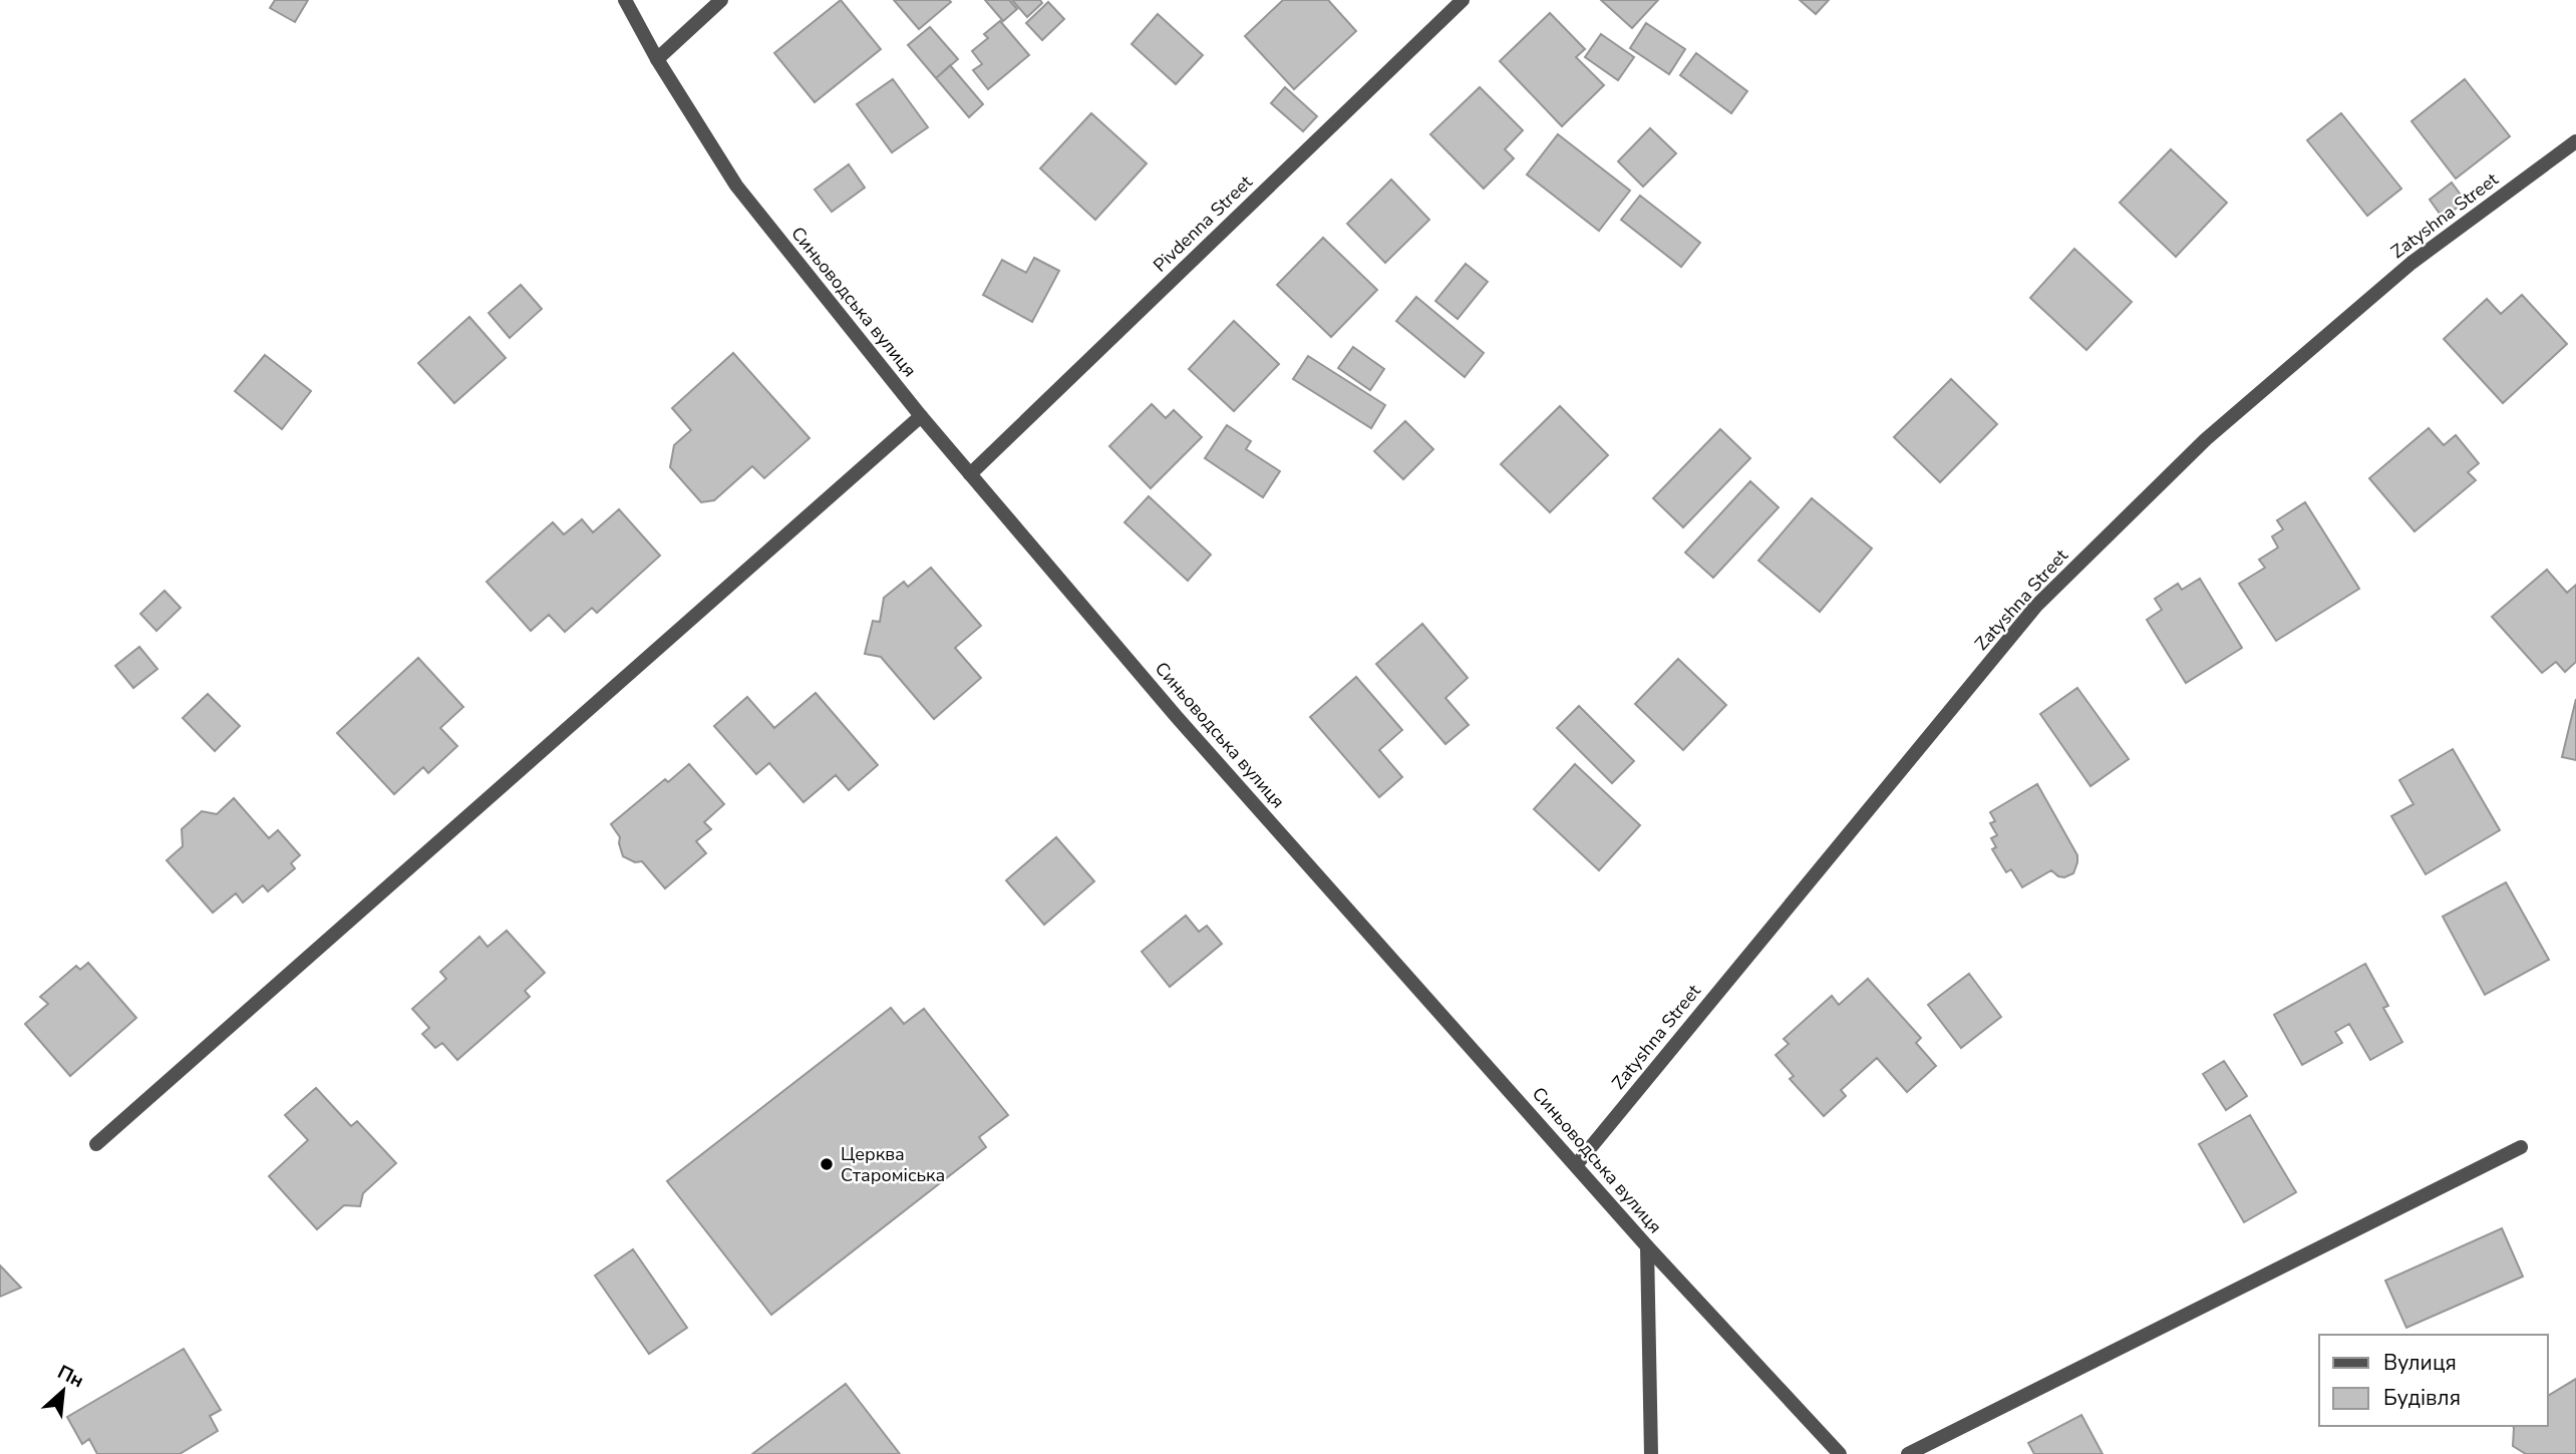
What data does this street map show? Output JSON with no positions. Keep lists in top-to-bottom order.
{
  "streets": {
    "street": ["Zatyshna Street", "Pivdenna Street", "Синьоводська вулиця"]
  },
  "crossings": [
    ["Zatyshna Street", "Синьоводська вулиця"],
    ["Pivdenna Street", "Синьоводська вулиця"]
  ],
  "places": ["Церква Староміська"],
  "legend": ["Вулиця", "Будівля"],
  "north": "top right"
}
